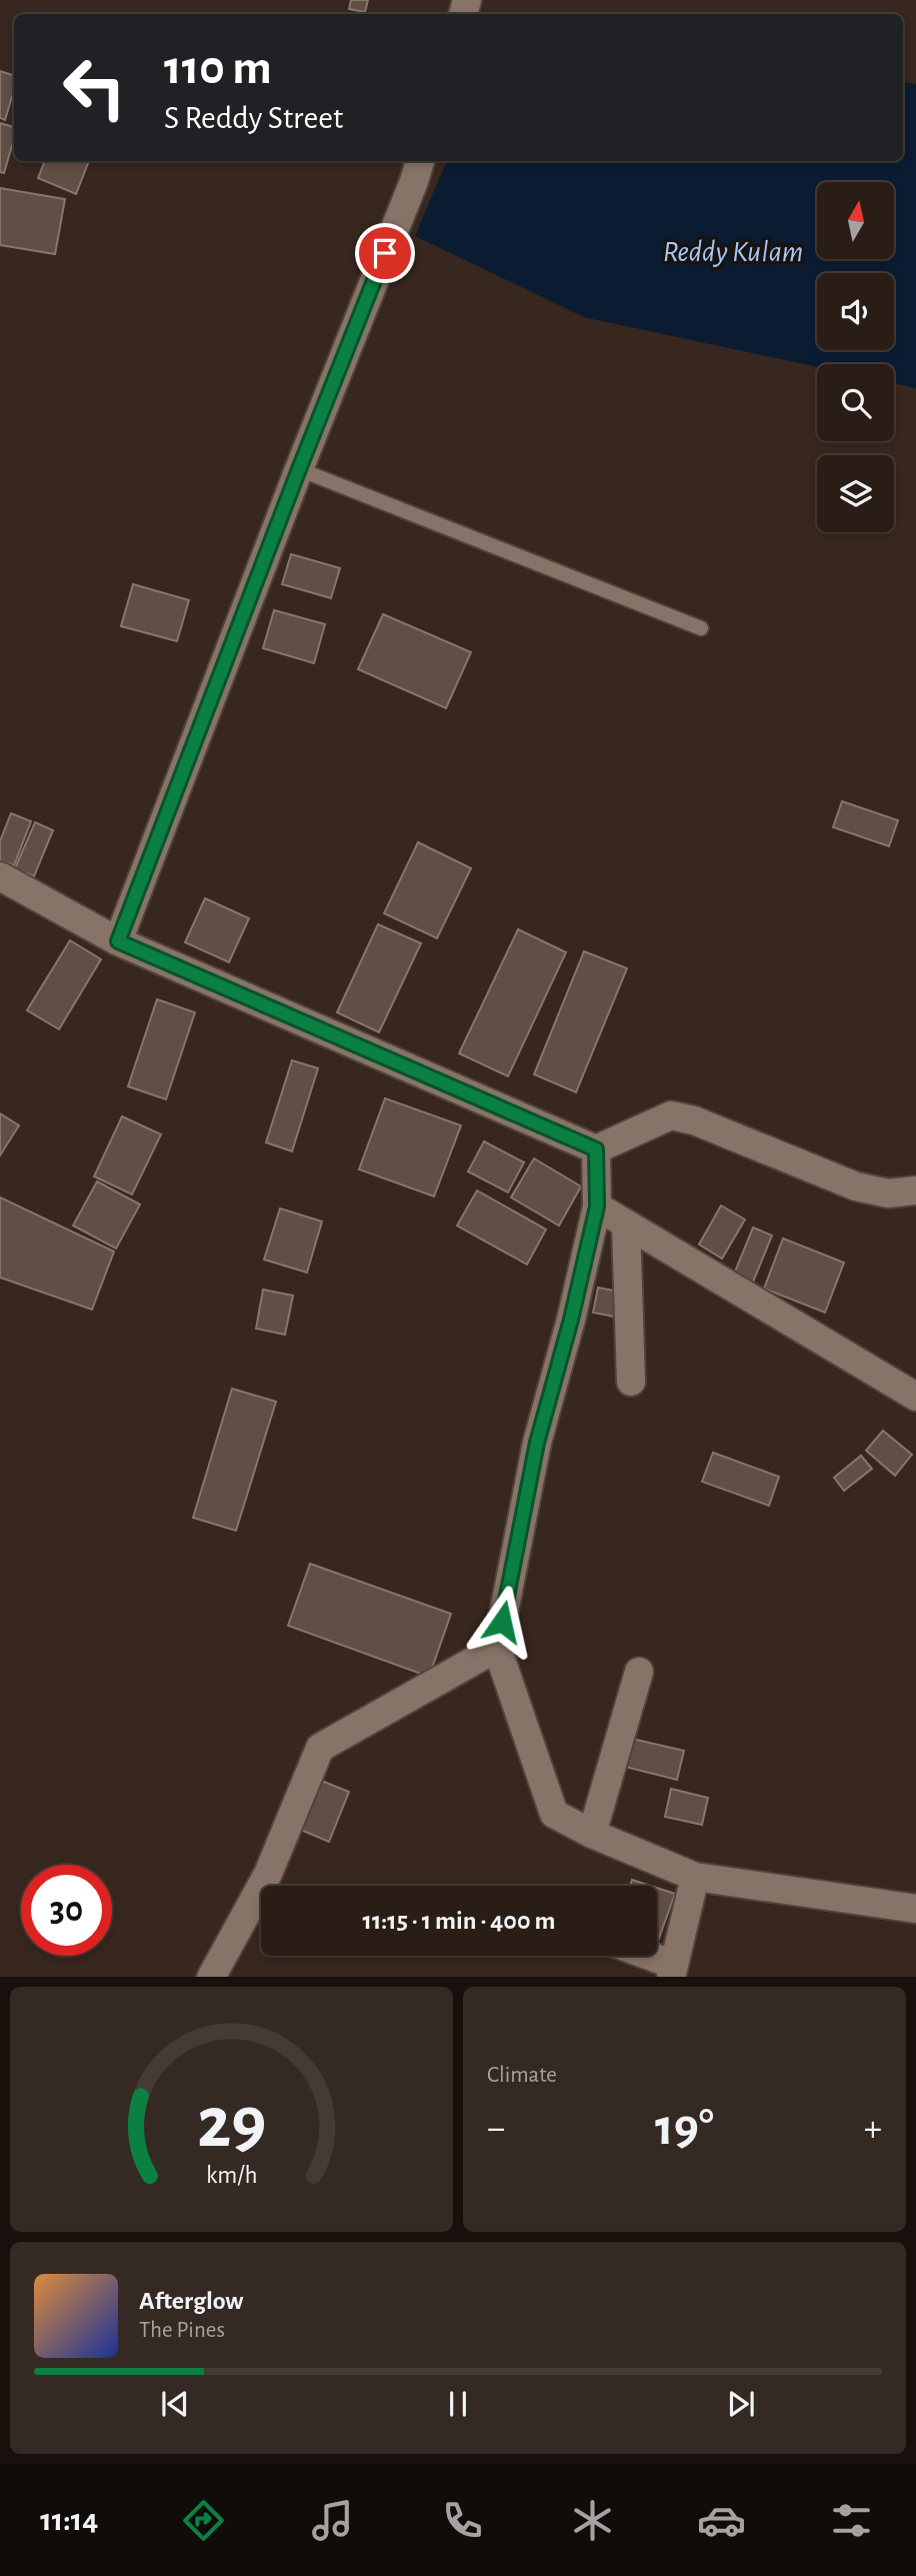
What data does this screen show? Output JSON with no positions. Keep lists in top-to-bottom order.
{
  "water": ["Reddy Kulam"],
  "north": "top",
  "page": {
    "turn": ["110 m", "S Reddy Street"],
    "limit": "30",
    "trip": "11:15 · 1 min · 400 m",
    "tile": "Climate",
    "heat": ["−", "19°", "+"],
    "song": ["Afterglow", "The Pines"],
    "tabs": "11:14",
    "gauge": ["29", "km/h"]
  }
}
